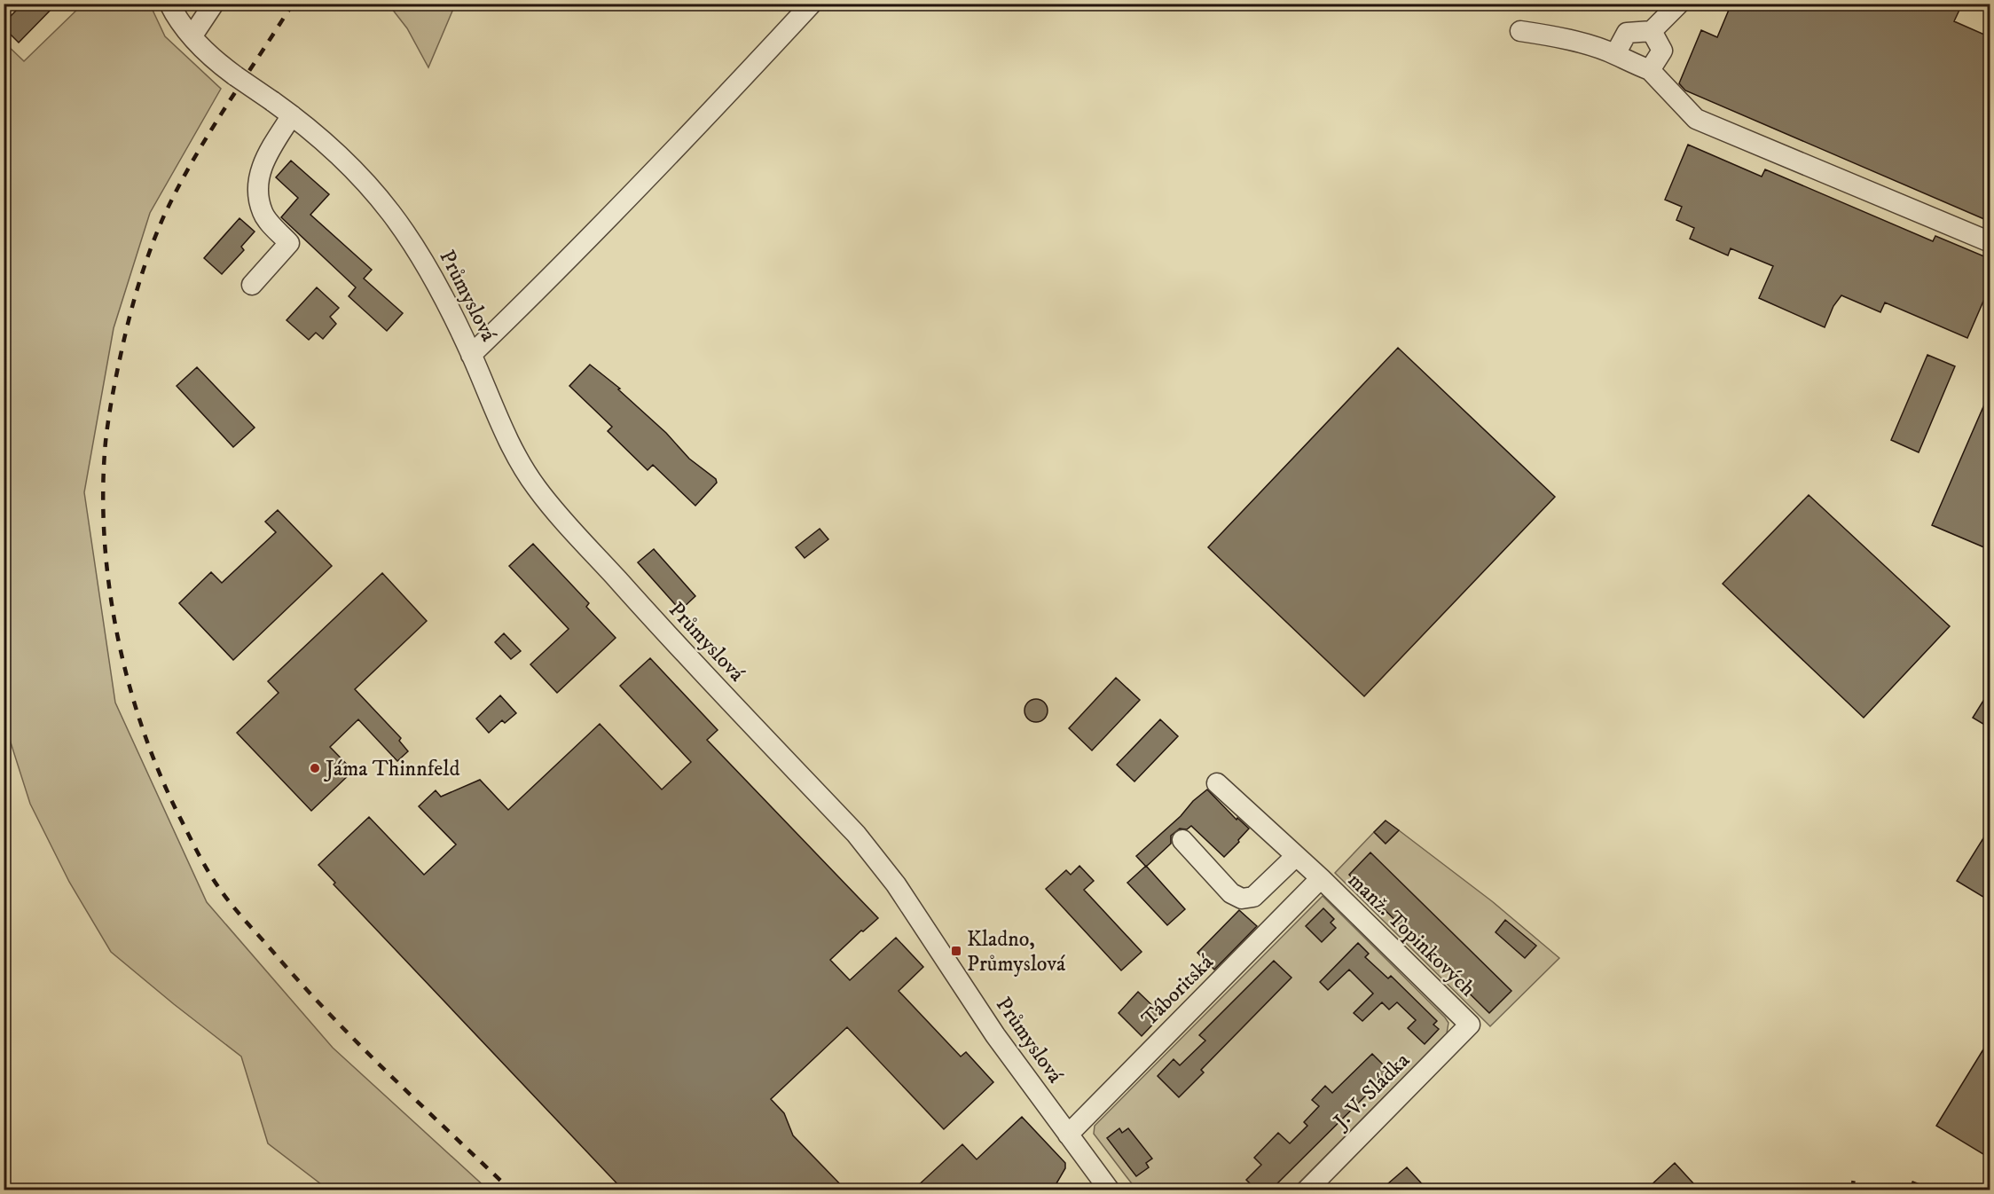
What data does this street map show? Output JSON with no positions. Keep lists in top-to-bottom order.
{
  "streets": {
    "street": [
      "Průmyslová",
      "manž. Topinkových",
      "Táboritská",
      "J. V. Sládka"
    ]
  },
  "crossings": [
    ["Průmyslová", "Táboritská"],
    ["manž. Topinkových", "Táboritská"],
    ["manž. Topinkových", "J. V. Sládka"]
  ],
  "places": {
    "other": ["Jáma Thinnfeld"],
    "transit": ["Kladno, Průmyslová"]
  }
}
